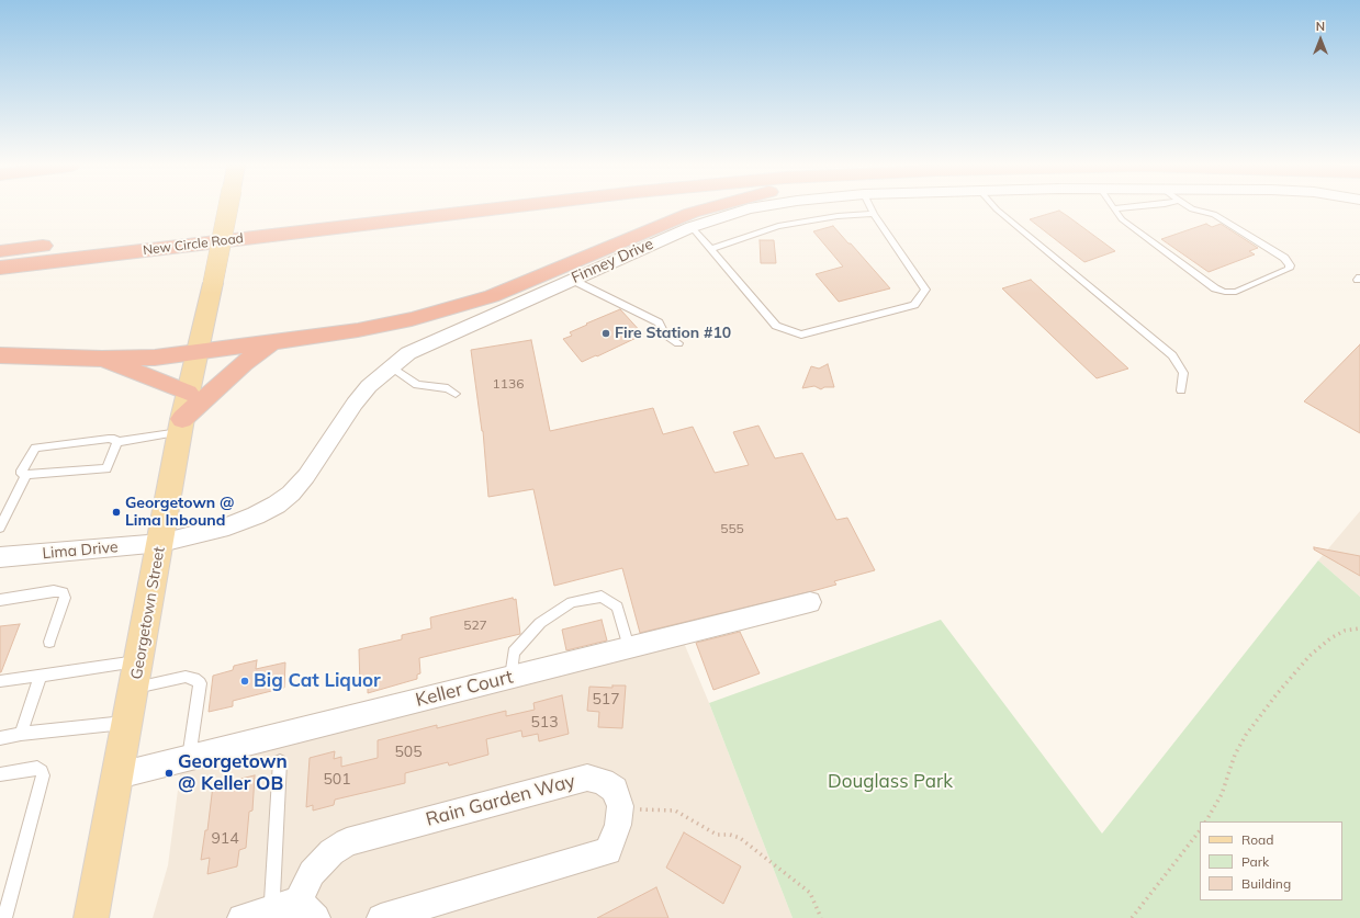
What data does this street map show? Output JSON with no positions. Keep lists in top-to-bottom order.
{
  "streets": {
    "highway": ["New Circle Road"],
    "main road": ["Georgetown Street"],
    "street": [
      "Finney Drive",
      "Lima Drive",
      "Keller Court",
      "Rain Garden Way"
    ]
  },
  "crossings": [
    ["Finney Drive", "Lima Drive"],
    ["Finney Drive", "Georgetown Street"],
    ["Lima Drive", "Georgetown Street"],
    ["Georgetown Street", "Keller Court"]
  ],
  "parks": ["Douglass Park"],
  "places": [
    "Fire Station #10",
    "Georgetown @ Lima Inbound",
    "Big Cat Liquor",
    "Georgetown @ Keller OB"
  ],
  "house_numbers": [
    "1136",
    "555",
    "527",
    "517",
    "513",
    "505",
    "501",
    "914"
  ],
  "legend": ["Road", "Park", "Building"],
  "north": "top"
}
